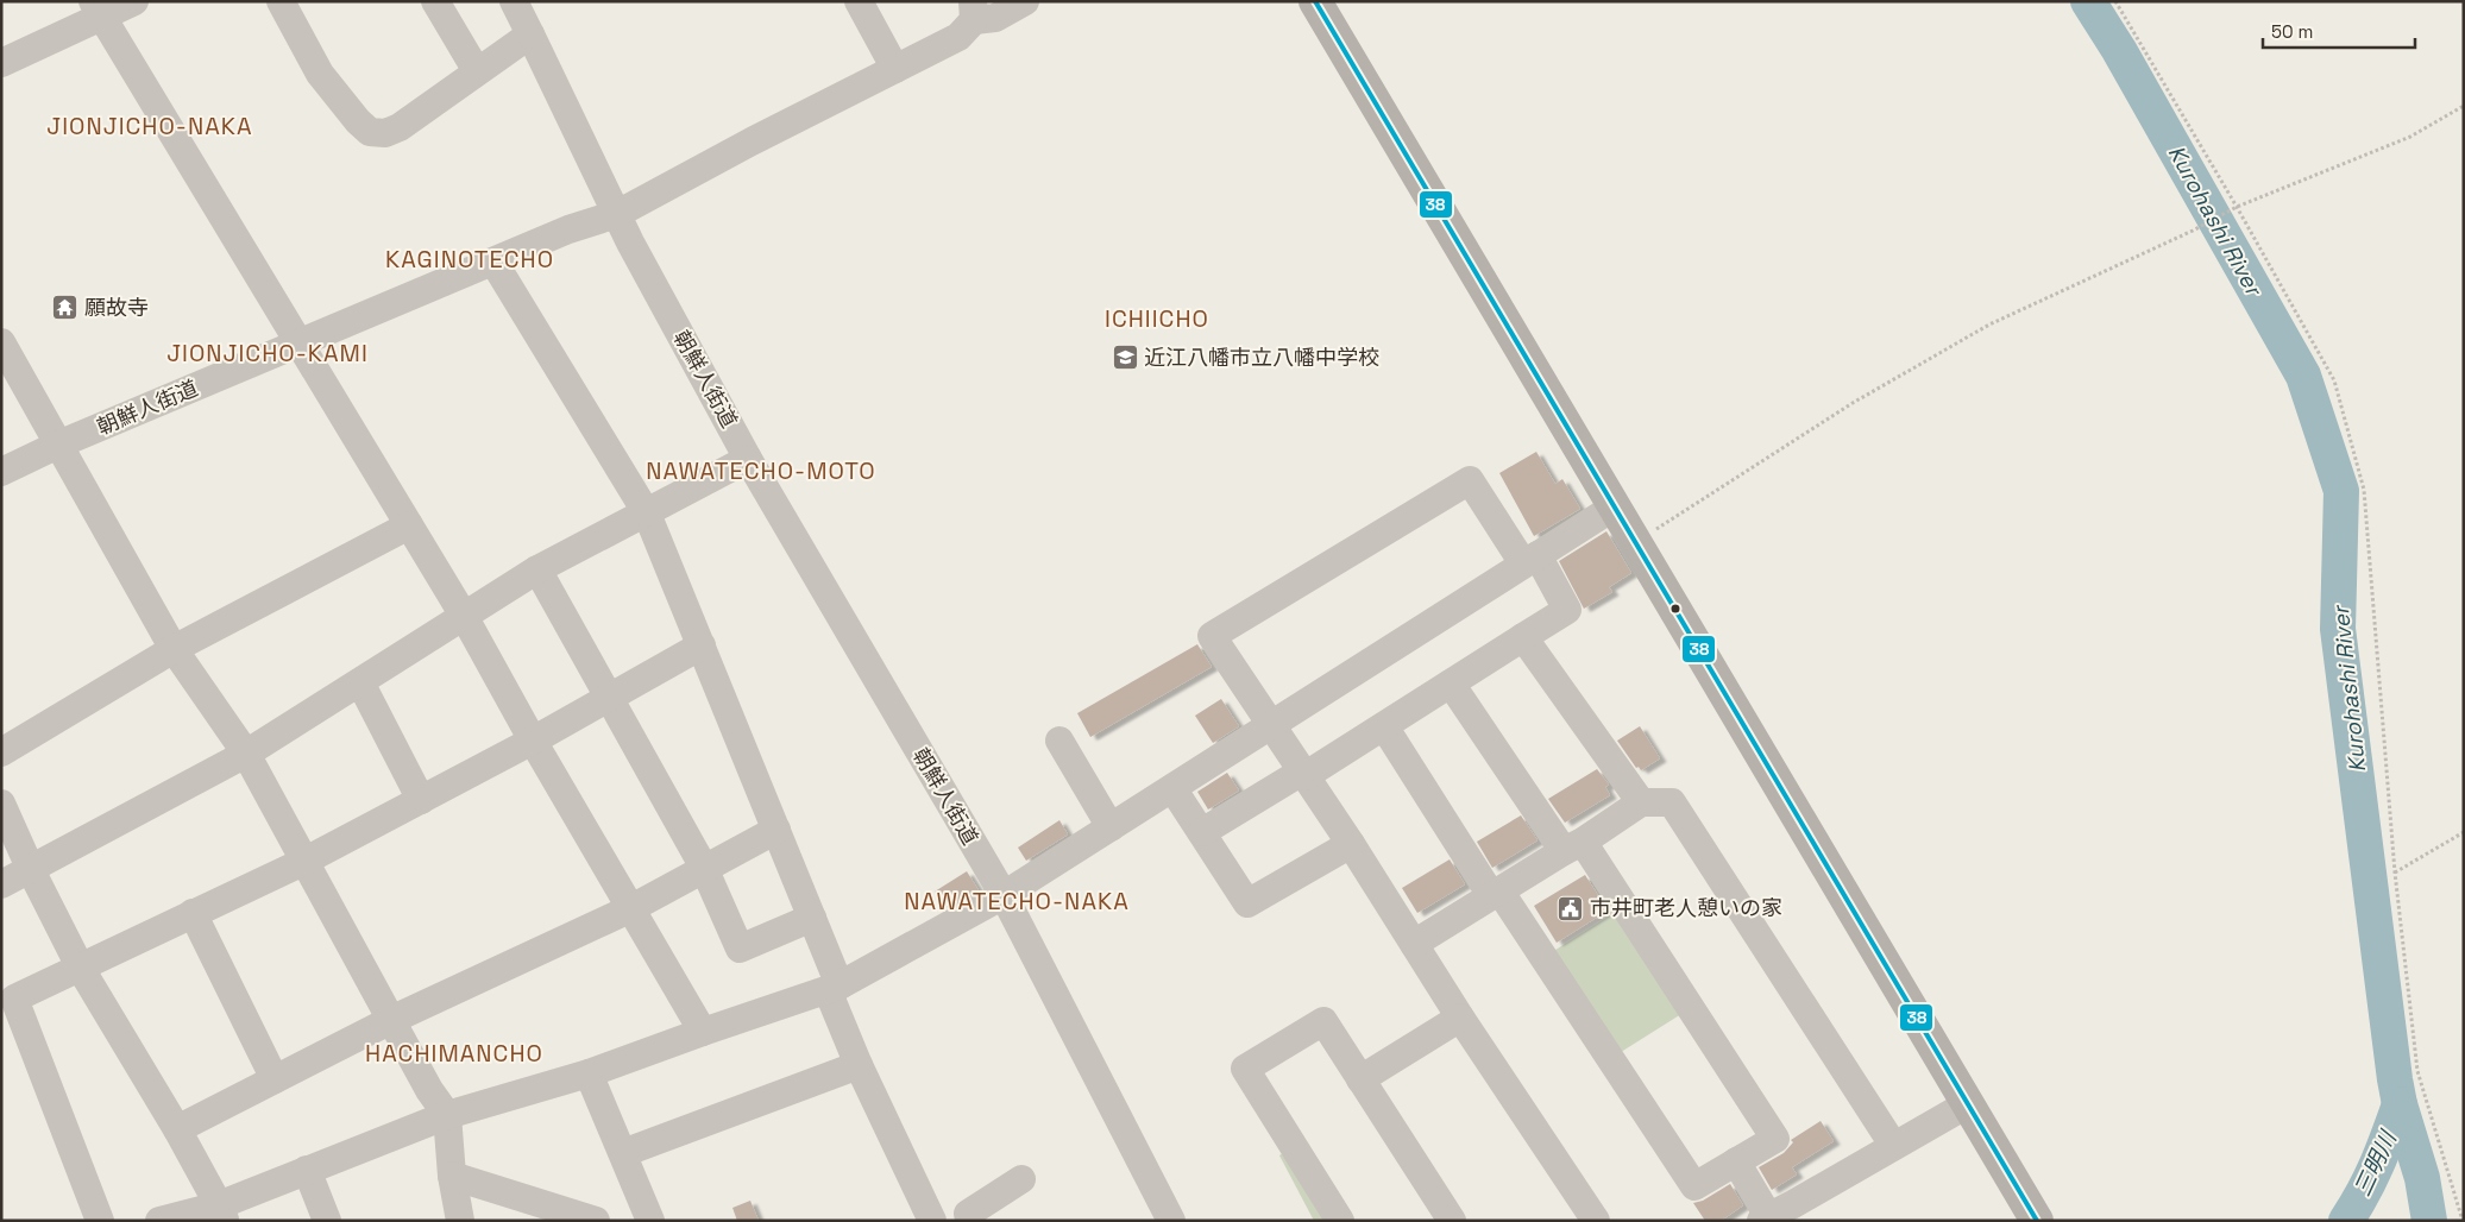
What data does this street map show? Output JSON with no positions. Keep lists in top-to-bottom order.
{
  "streets": {
    "street": ["朝鮮人街道"]
  },
  "districts": [
    "JIONJICHO-NAKA",
    "KAGINOTECHO",
    "ICHIICHO",
    "JIONJICHO-KAMI",
    "NAWATECHO-MOTO",
    "NAWATECHO-NAKA",
    "HACHIMANCHO"
  ],
  "water": ["Kurohashi River", "三明川"],
  "places": {
    "temple": ["願故寺"],
    "school or university": ["近江八幡市立八幡中学校"],
    "public building": ["市井町老人憩いの家"]
  },
  "lines": ["transit line 38"],
  "scale_bar": "50 m"
}
